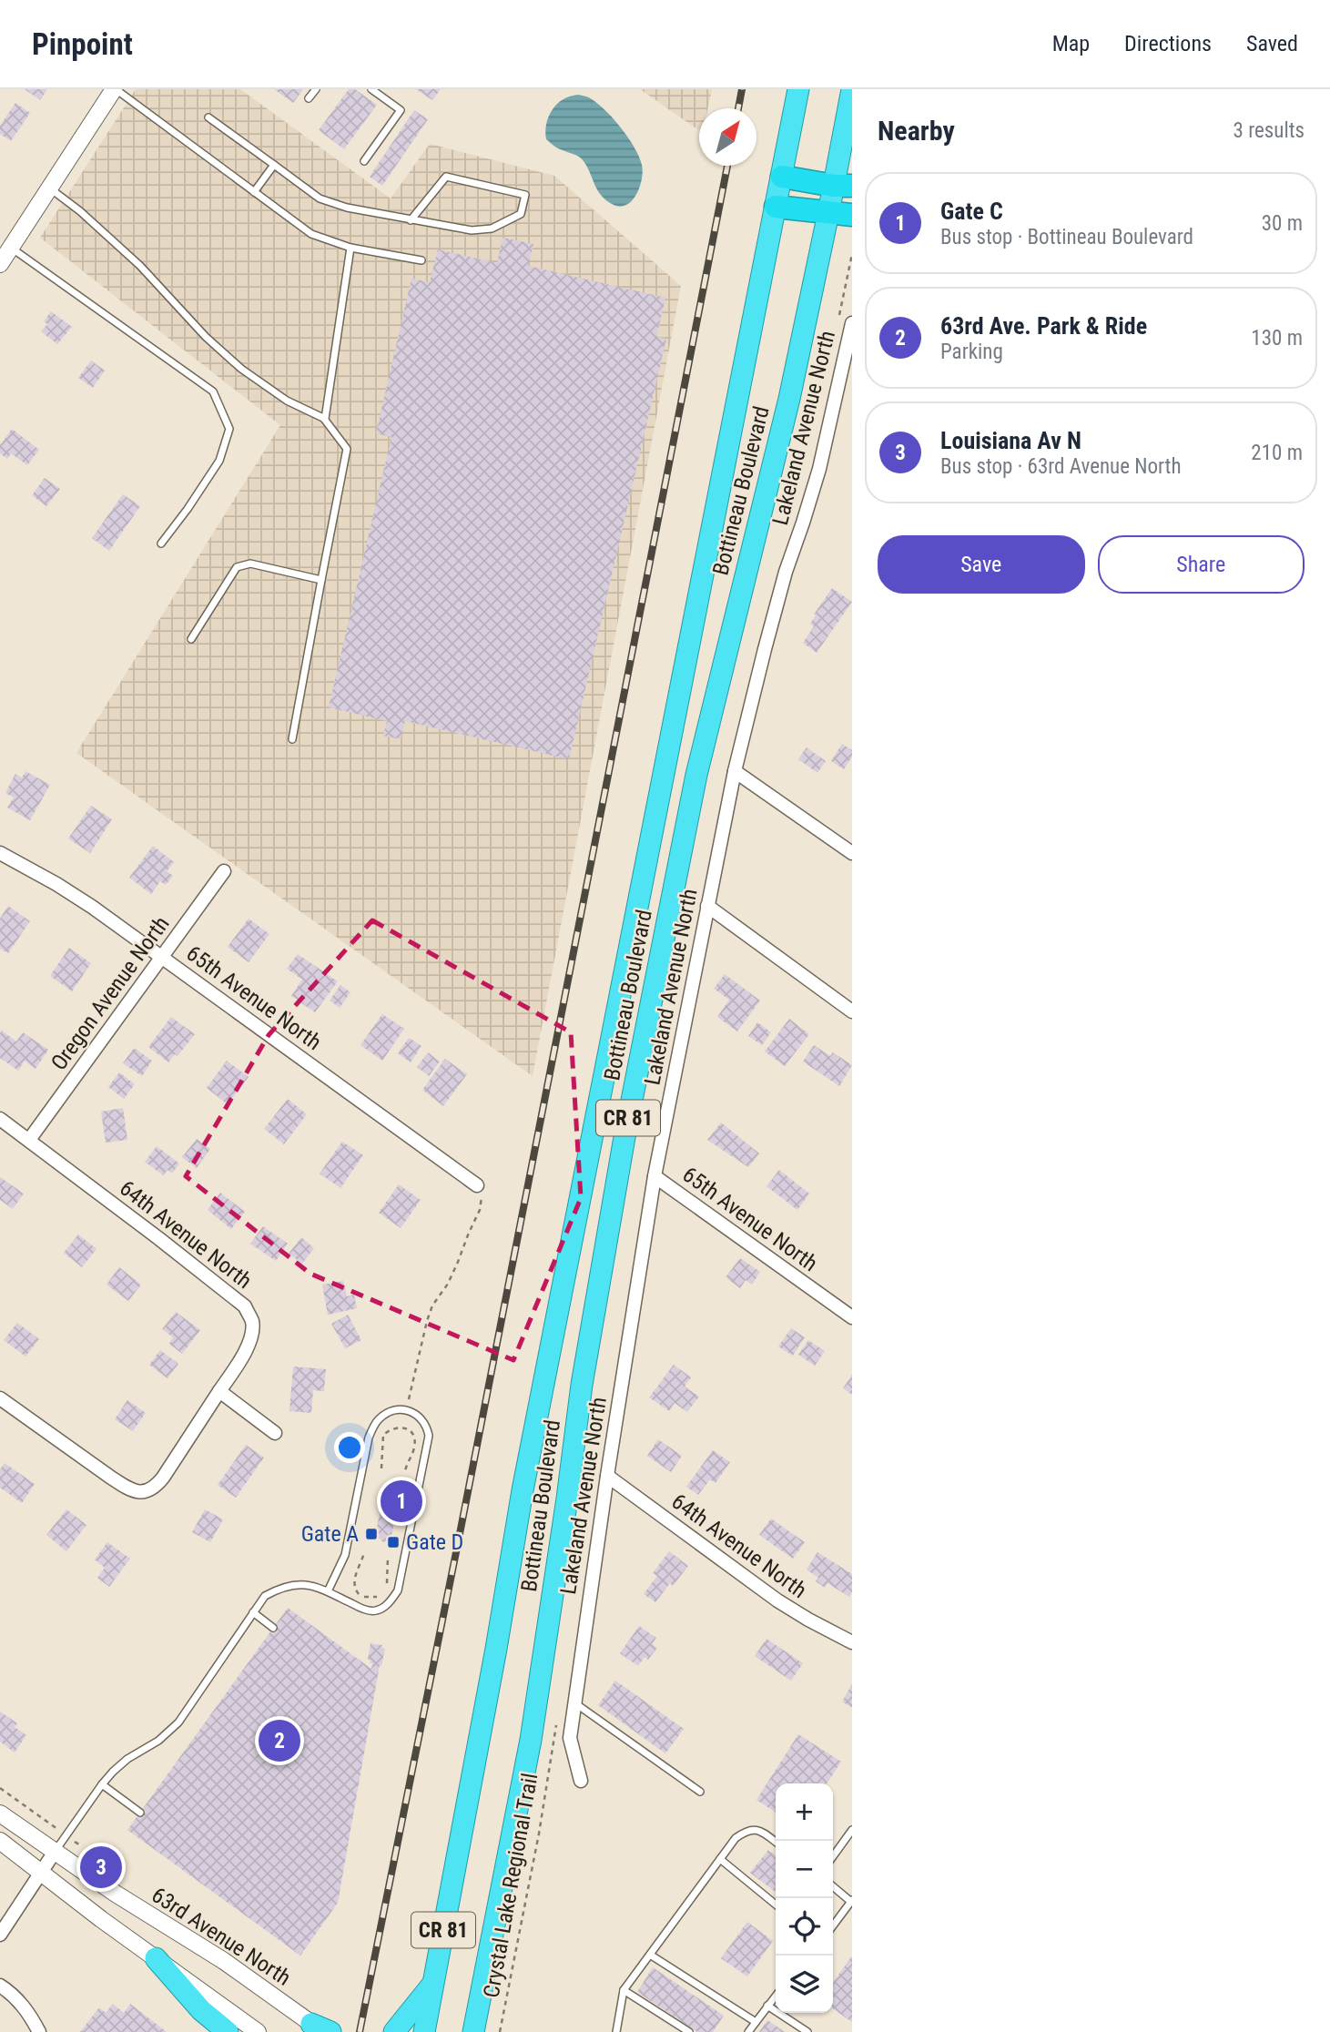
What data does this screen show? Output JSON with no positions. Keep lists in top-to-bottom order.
{
  "streets": {
    "highway": ["Bottineau Boulevard", "CR 81"],
    "street": [
      "Lakeland Avenue North",
      "Oregon Avenue North",
      "65th Avenue North",
      "64th Avenue North",
      "63rd Avenue North"
    ],
    "path": ["Crystal Lake Regional Trail"]
  },
  "crossings": [
    ["Lakeland Avenue North", "65th Avenue North"],
    ["Lakeland Avenue North", "64th Avenue North"],
    ["Oregon Avenue North", "65th Avenue North"],
    ["Oregon Avenue North", "64th Avenue North"]
  ],
  "places": {
    "transit": ["Gate A", "Gate D"]
  },
  "north": "top right",
  "page": {
    "header": "Pinpoint",
    "nav": ["Map", "Directions", "Saved"],
    "heading": ["Nearby", "3 results"],
    "list": [
      {
        "mark": "1",
        "name": "Gate C",
        "note": "Bus stop · Bottineau Boulevard",
        "value": "30 m"
      },
      {
        "mark": "2",
        "name": "63rd Ave. Park & Ride",
        "note": "Parking",
        "value": "130 m"
      },
      {
        "mark": "3",
        "name": "Louisiana Av N",
        "note": "Bus stop · 63rd Avenue North",
        "value": "210 m"
      }
    ],
    "buttons": ["Save", "Share"],
    "pins": ["1", "2", "3"],
    "map_buttons": ["+", "−"]
  }
}
